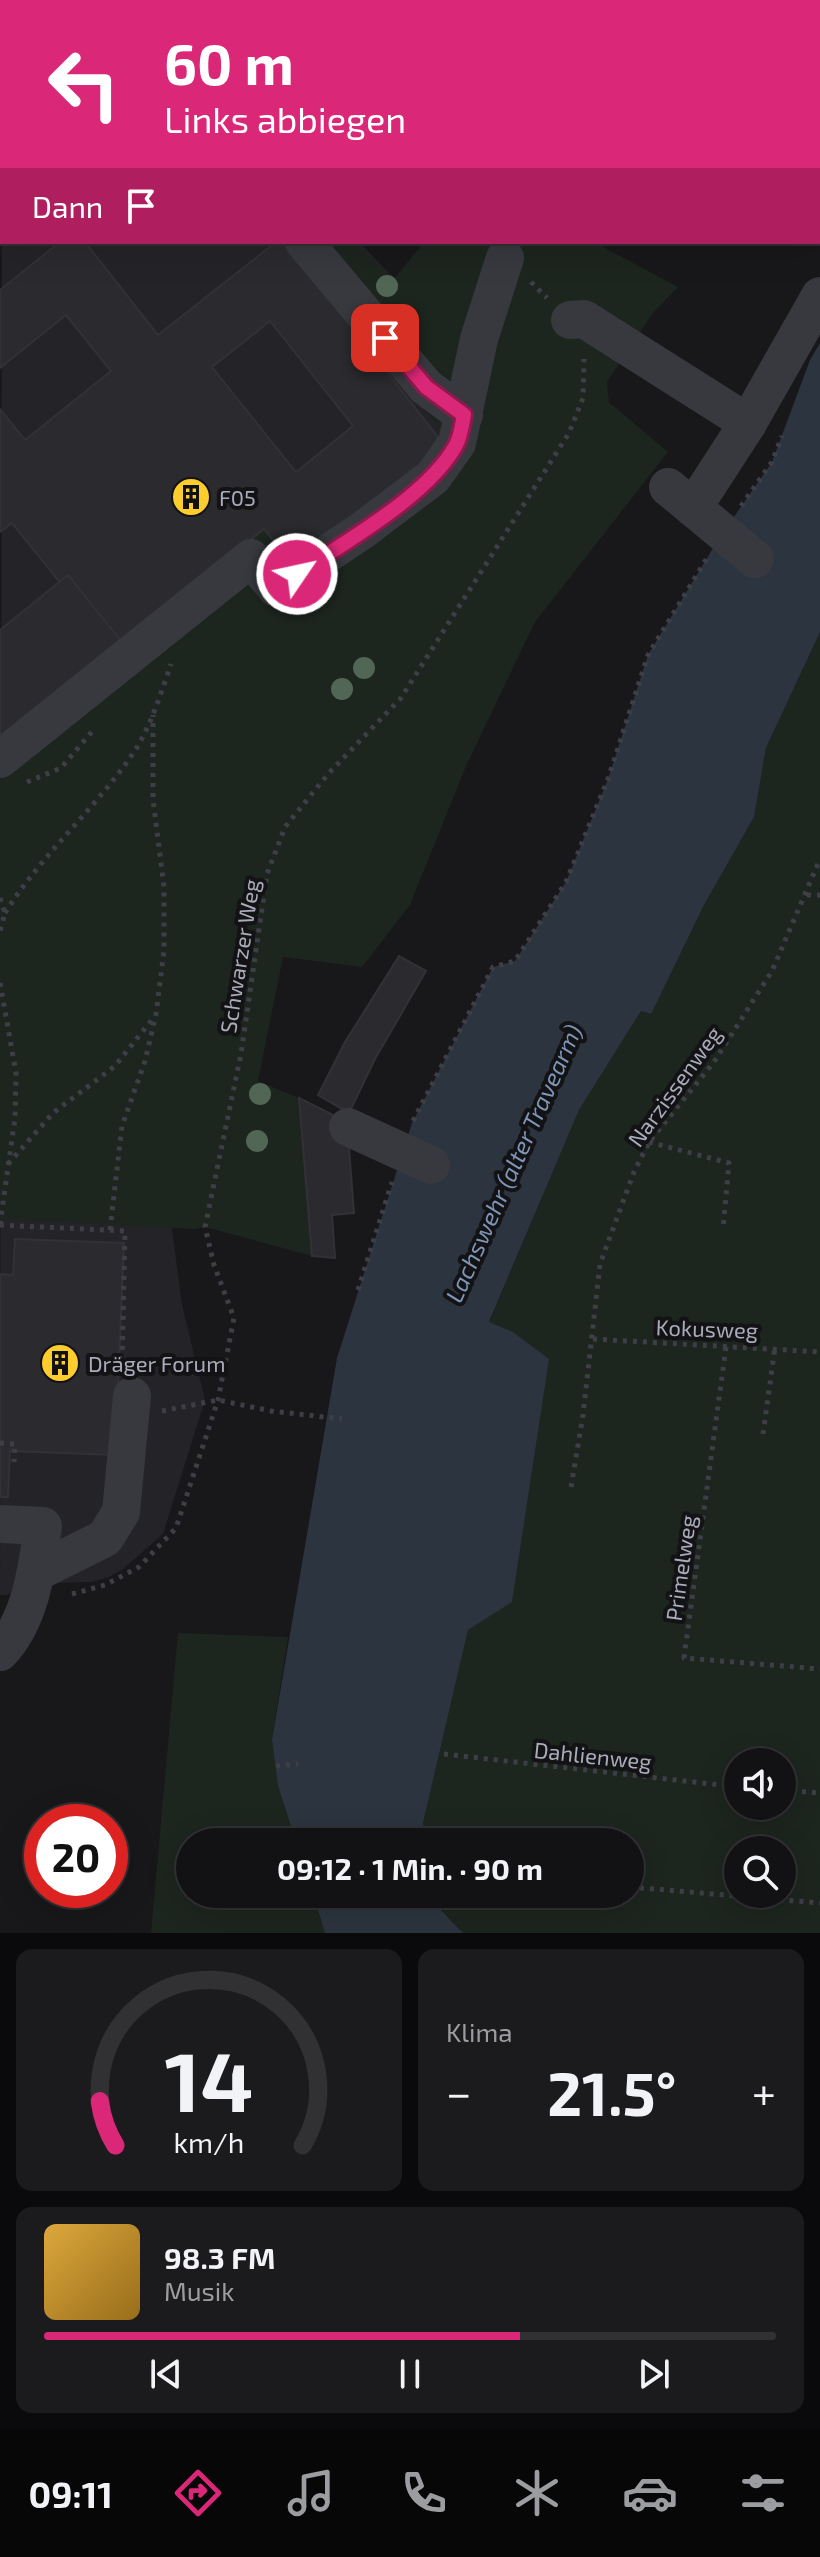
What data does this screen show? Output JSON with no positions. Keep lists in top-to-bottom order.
{
  "streets": {
    "path": [
      "Schwarzer Weg",
      "Narzissenweg",
      "Kokusweg",
      "Primelweg",
      "Dahlienweg"
    ]
  },
  "crossings": [
    ["Narzissenweg", "Kokusweg"],
    ["Kokusweg", "Primelweg"]
  ],
  "water": ["Lachswehr (alter Travearm)"],
  "places": {
    "building": ["F05", "Dräger Forum"]
  },
  "page": {
    "turn": ["60 m", "Links abbiegen"],
    "then": "Dann",
    "limit": "20",
    "trip": "09:12 · 1 Min. · 90 m",
    "tile": "Klima",
    "heat": ["−", "21.5°", "+"],
    "song": ["98.3 FM", "Musik"],
    "tabs": "09:11",
    "gauge": ["14", "km/h"]
  }
}
